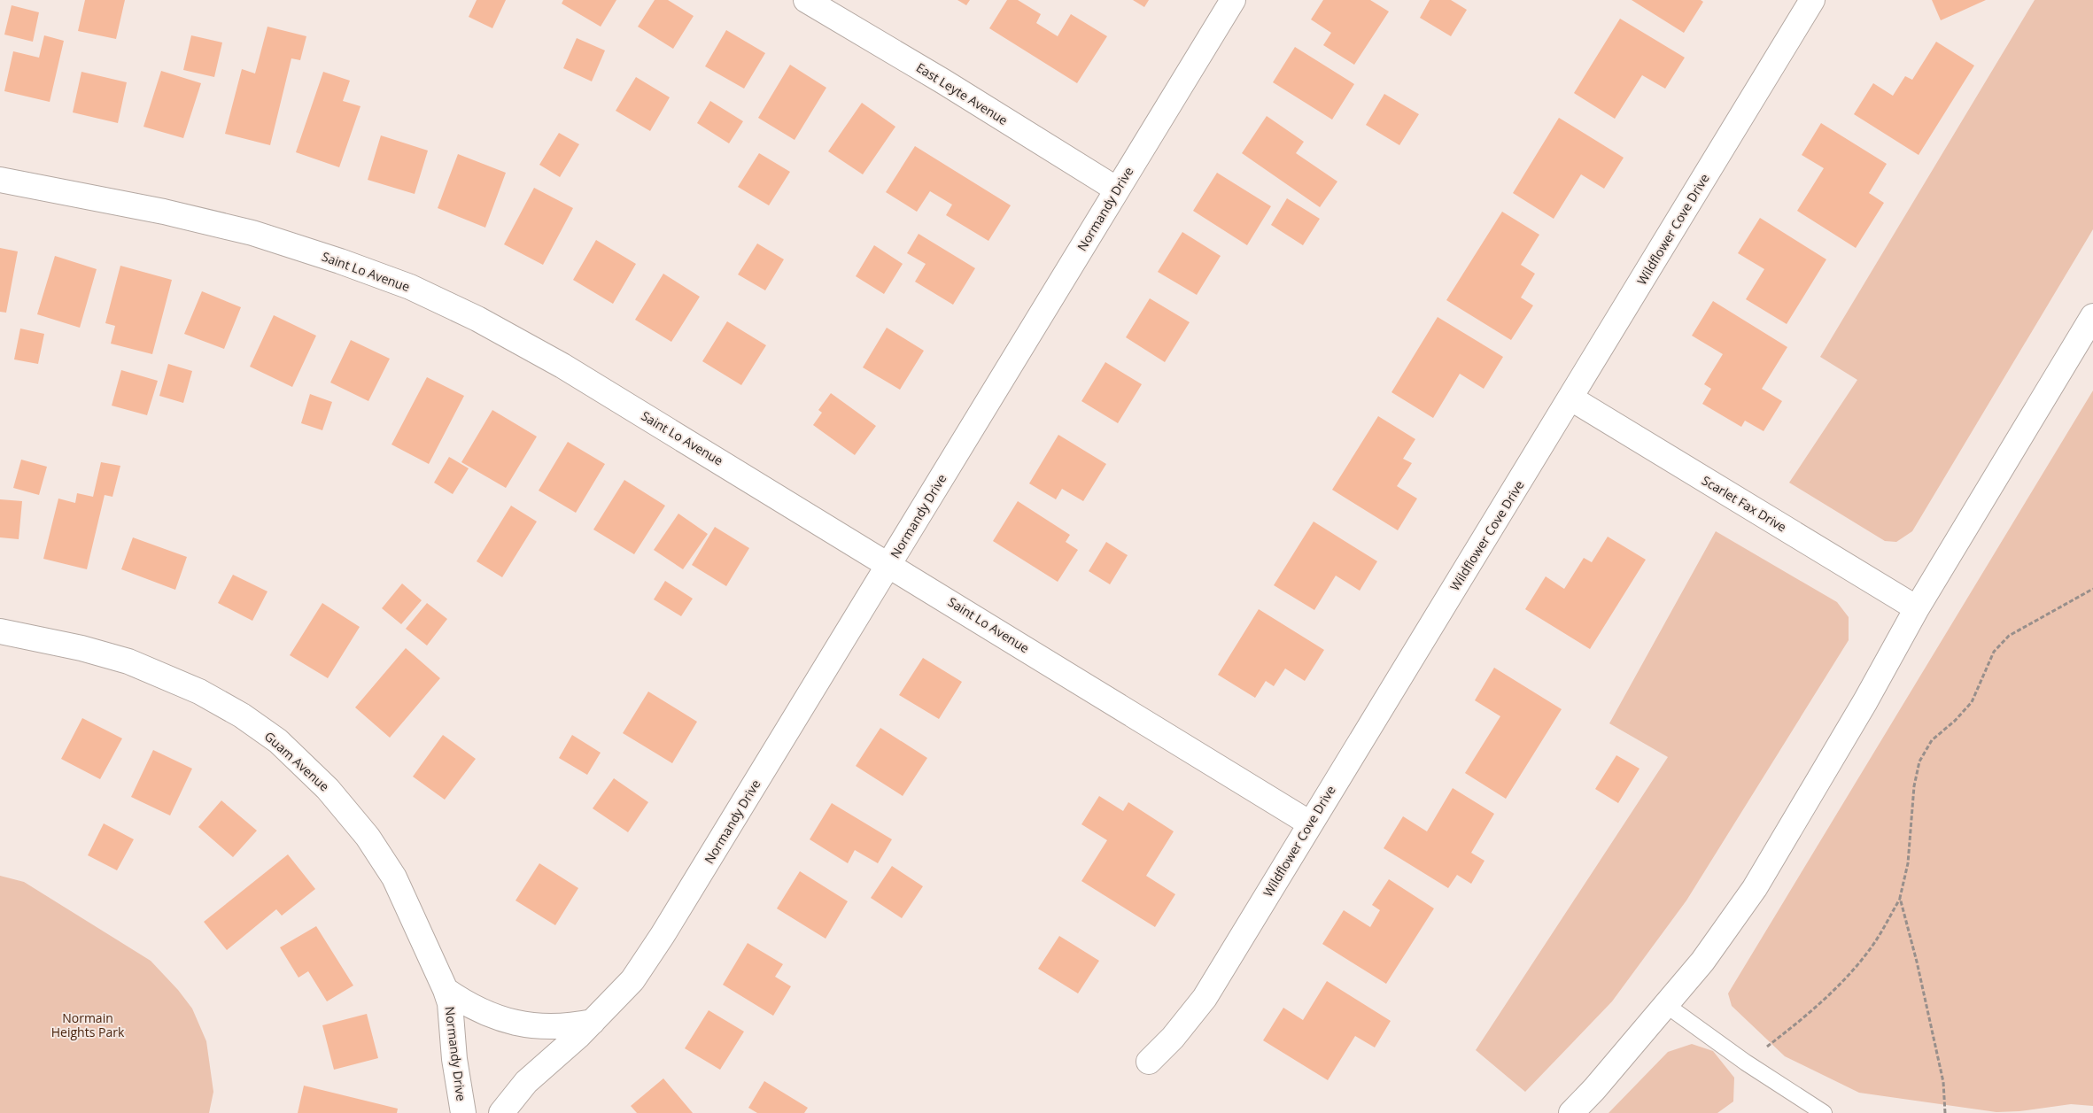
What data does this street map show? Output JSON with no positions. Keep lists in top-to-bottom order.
{
  "streets": {
    "street": [
      "East Leyte Avenue",
      "Normandy Drive",
      "Wildflower Cove Drive",
      "Saint Lo Avenue",
      "Scarlet Fax Drive",
      "Guam Avenue"
    ]
  },
  "crossings": [
    ["East Leyte Avenue", "Normandy Drive"],
    ["Normandy Drive", "Saint Lo Avenue"],
    ["Normandy Drive", "Guam Avenue"],
    ["Wildflower Cove Drive", "Saint Lo Avenue"],
    ["Wildflower Cove Drive", "Scarlet Fax Drive"]
  ],
  "parks": ["Normain Heights Park"]
}
